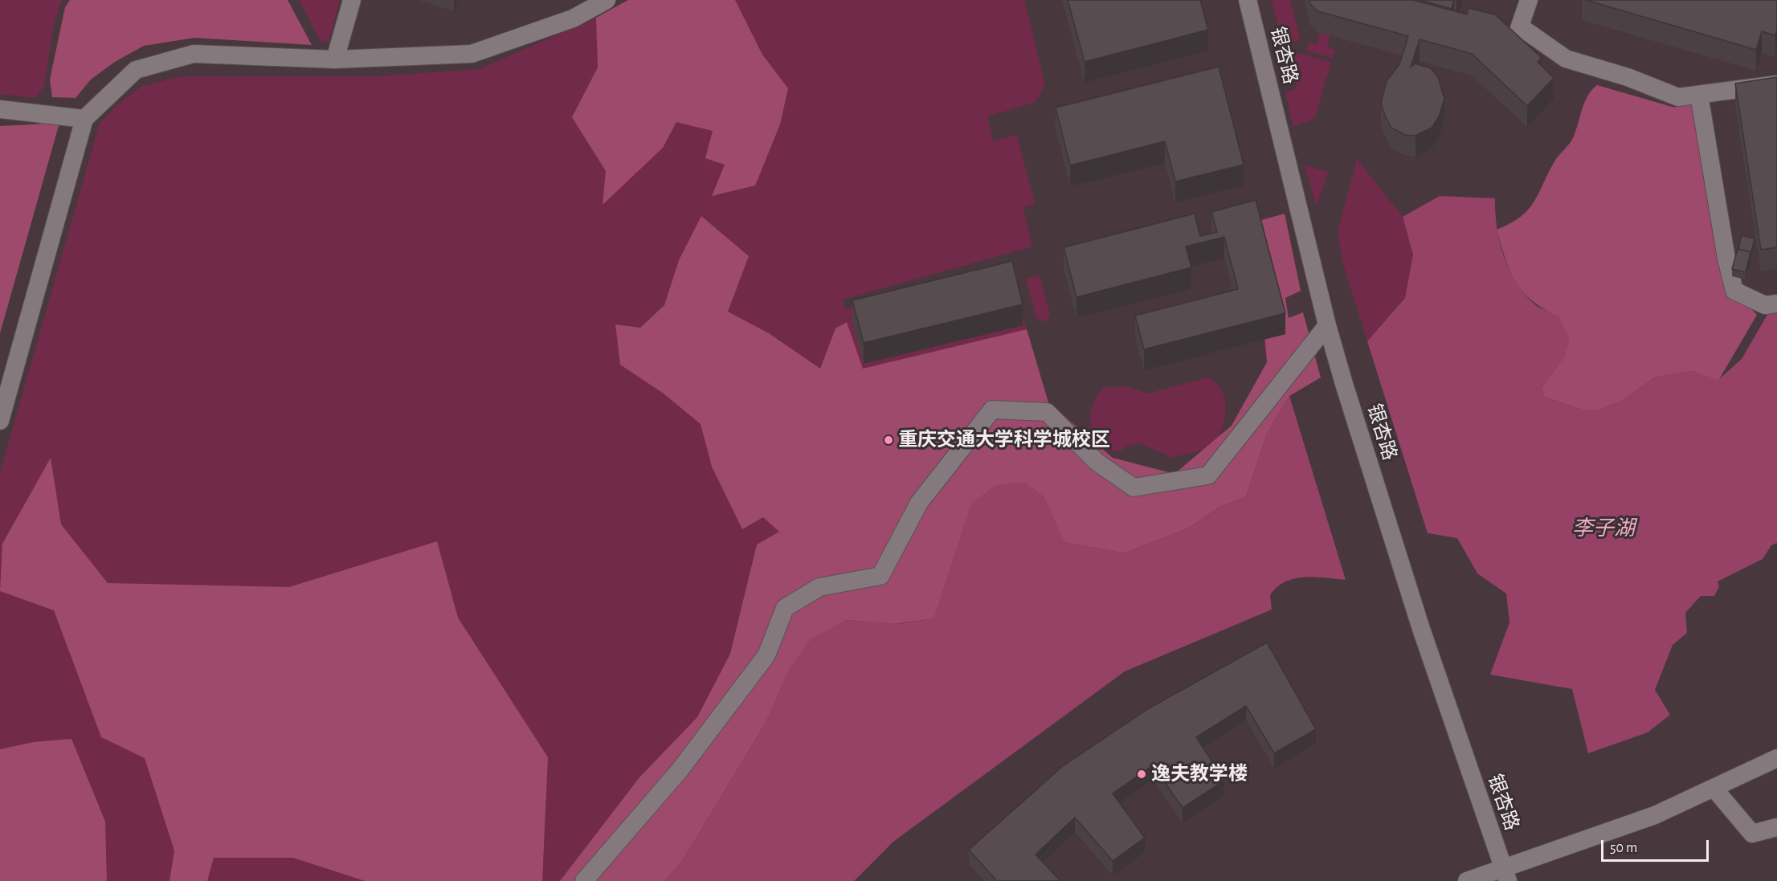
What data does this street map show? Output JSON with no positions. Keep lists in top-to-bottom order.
{
  "streets": {
    "street": ["银杏路"]
  },
  "water": ["李子湖"],
  "places": ["重庆交通大学科学城校区", "逸夫教学楼"],
  "scale_bar": "50 m"
}
